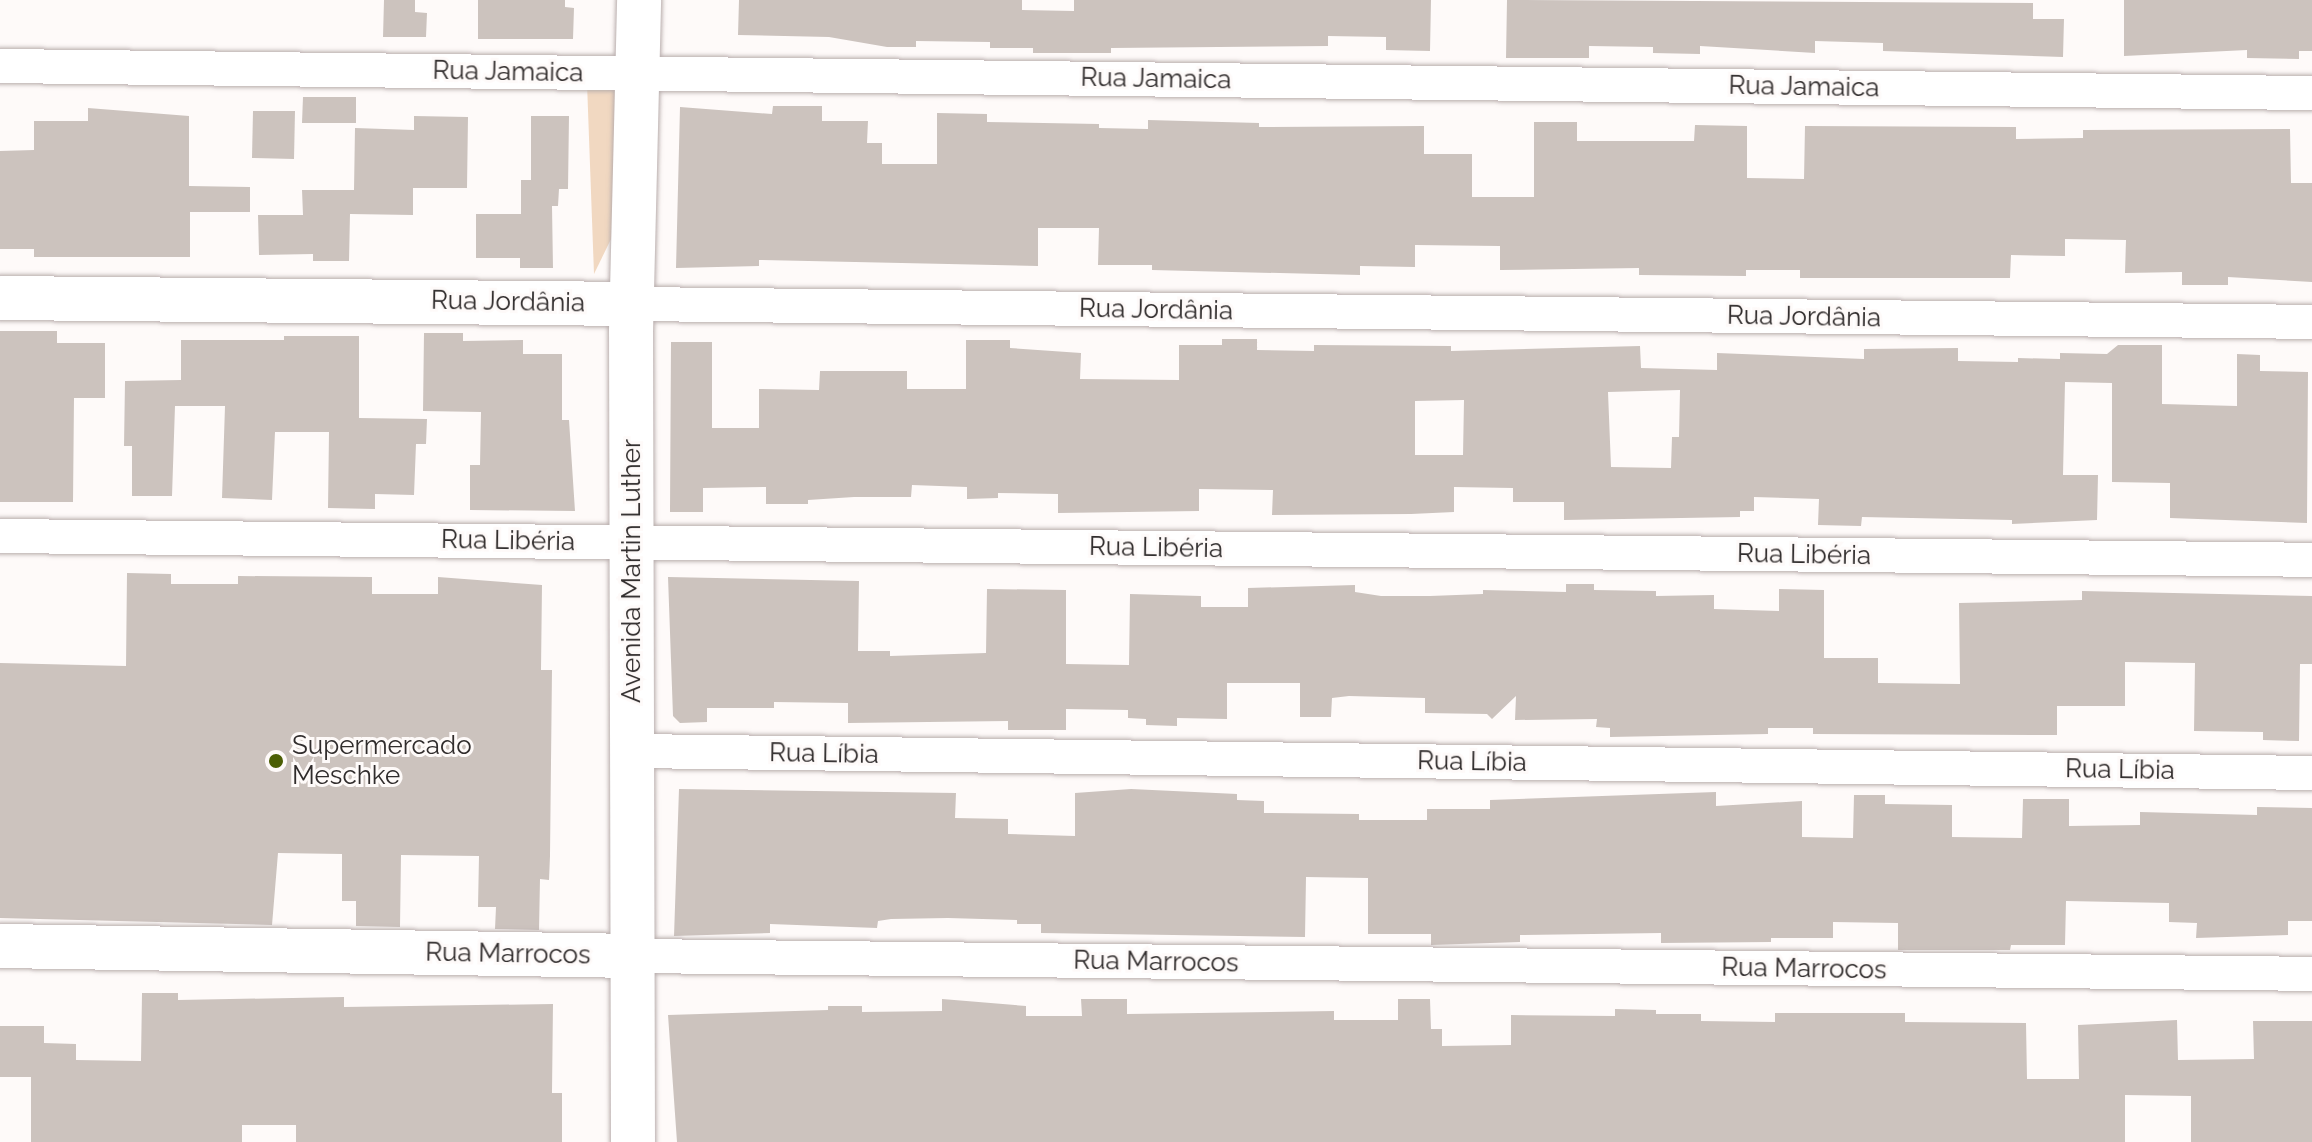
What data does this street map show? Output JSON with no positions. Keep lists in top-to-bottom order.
{
  "streets": {
    "street": [
      "Rua Jamaica",
      "Rua Jordânia",
      "Rua Libéria",
      "Avenida Martin Luther",
      "Rua Líbia",
      "Rua Marrocos"
    ]
  },
  "crossings": [
    ["Rua Jamaica", "Avenida Martin Luther"],
    ["Rua Jordânia", "Avenida Martin Luther"],
    ["Rua Libéria", "Avenida Martin Luther"],
    ["Avenida Martin Luther", "Rua Líbia"],
    ["Avenida Martin Luther", "Rua Marrocos"]
  ],
  "places": ["Supermercado Meschke"]
}
